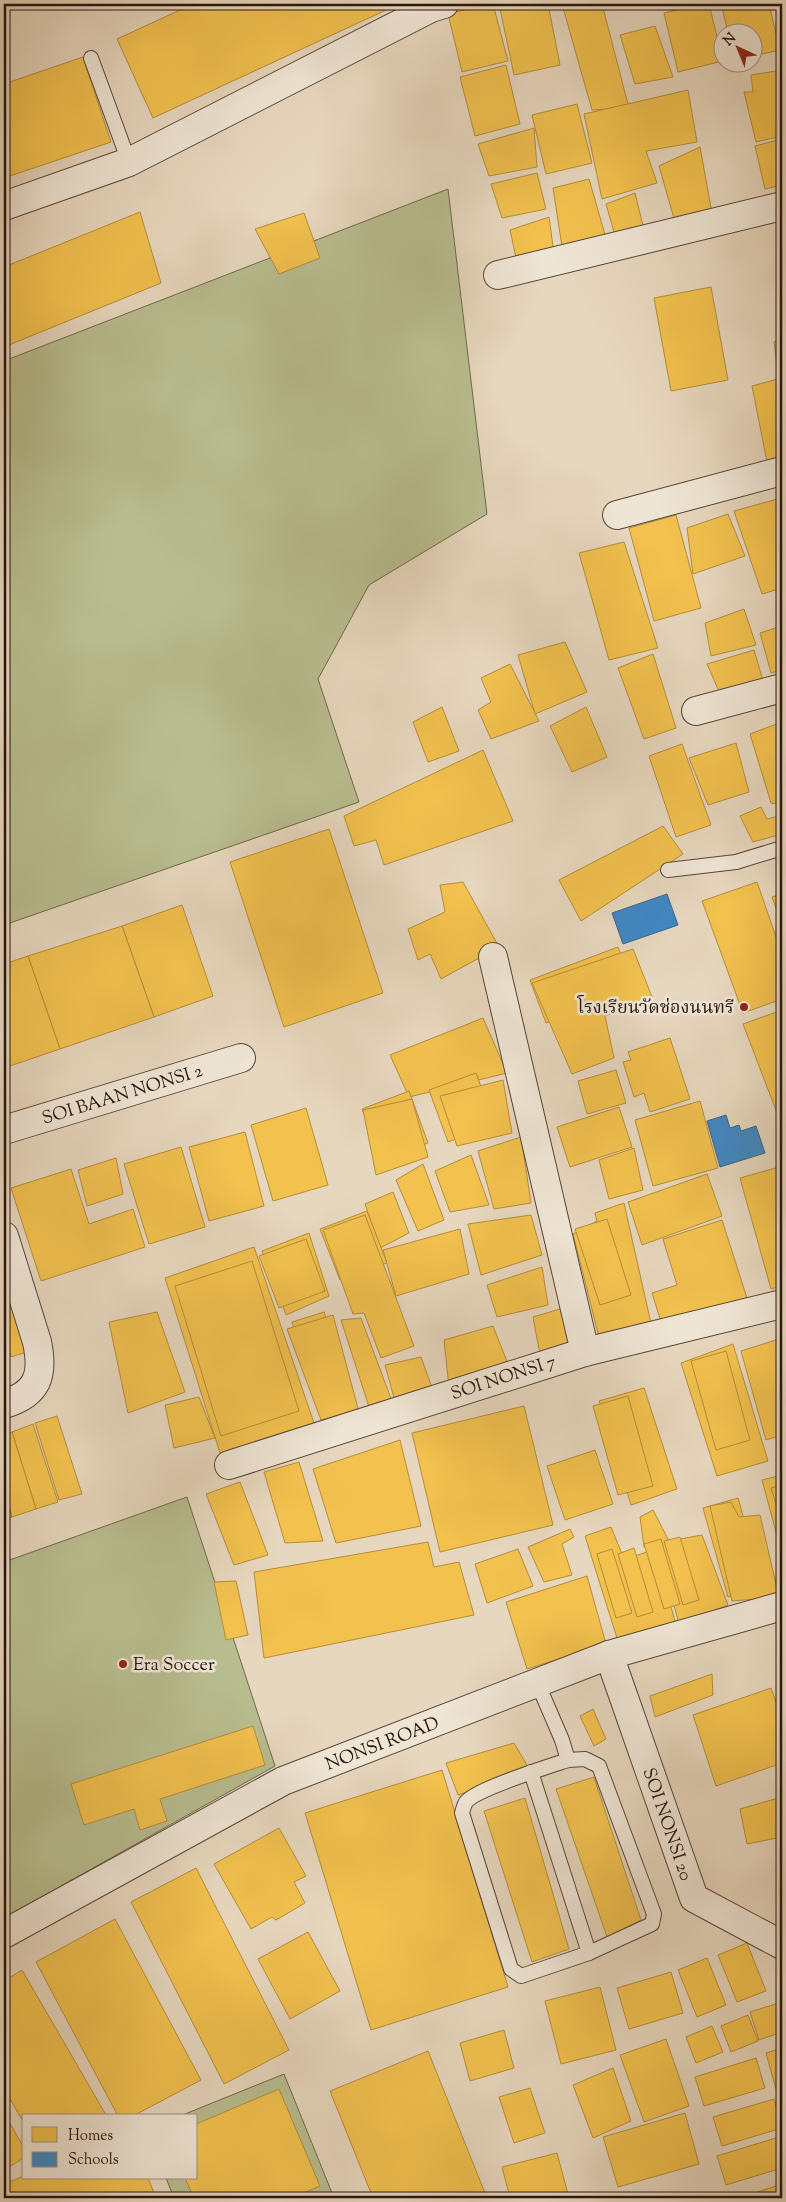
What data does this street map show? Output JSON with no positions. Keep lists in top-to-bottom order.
{
  "streets": {
    "street": [
      "SOI BAAN NONSI 2",
      "SOI NONSI 7",
      "NONSI ROAD",
      "SOI NONSI 20"
    ]
  },
  "crossings": [
    ["NONSI ROAD", "SOI NONSI 20"]
  ],
  "places": ["โรงเรียนวัดช่องนนทรี", "Era Soccer"],
  "legend": ["Homes", "Schools"],
  "north": "top left"
}
